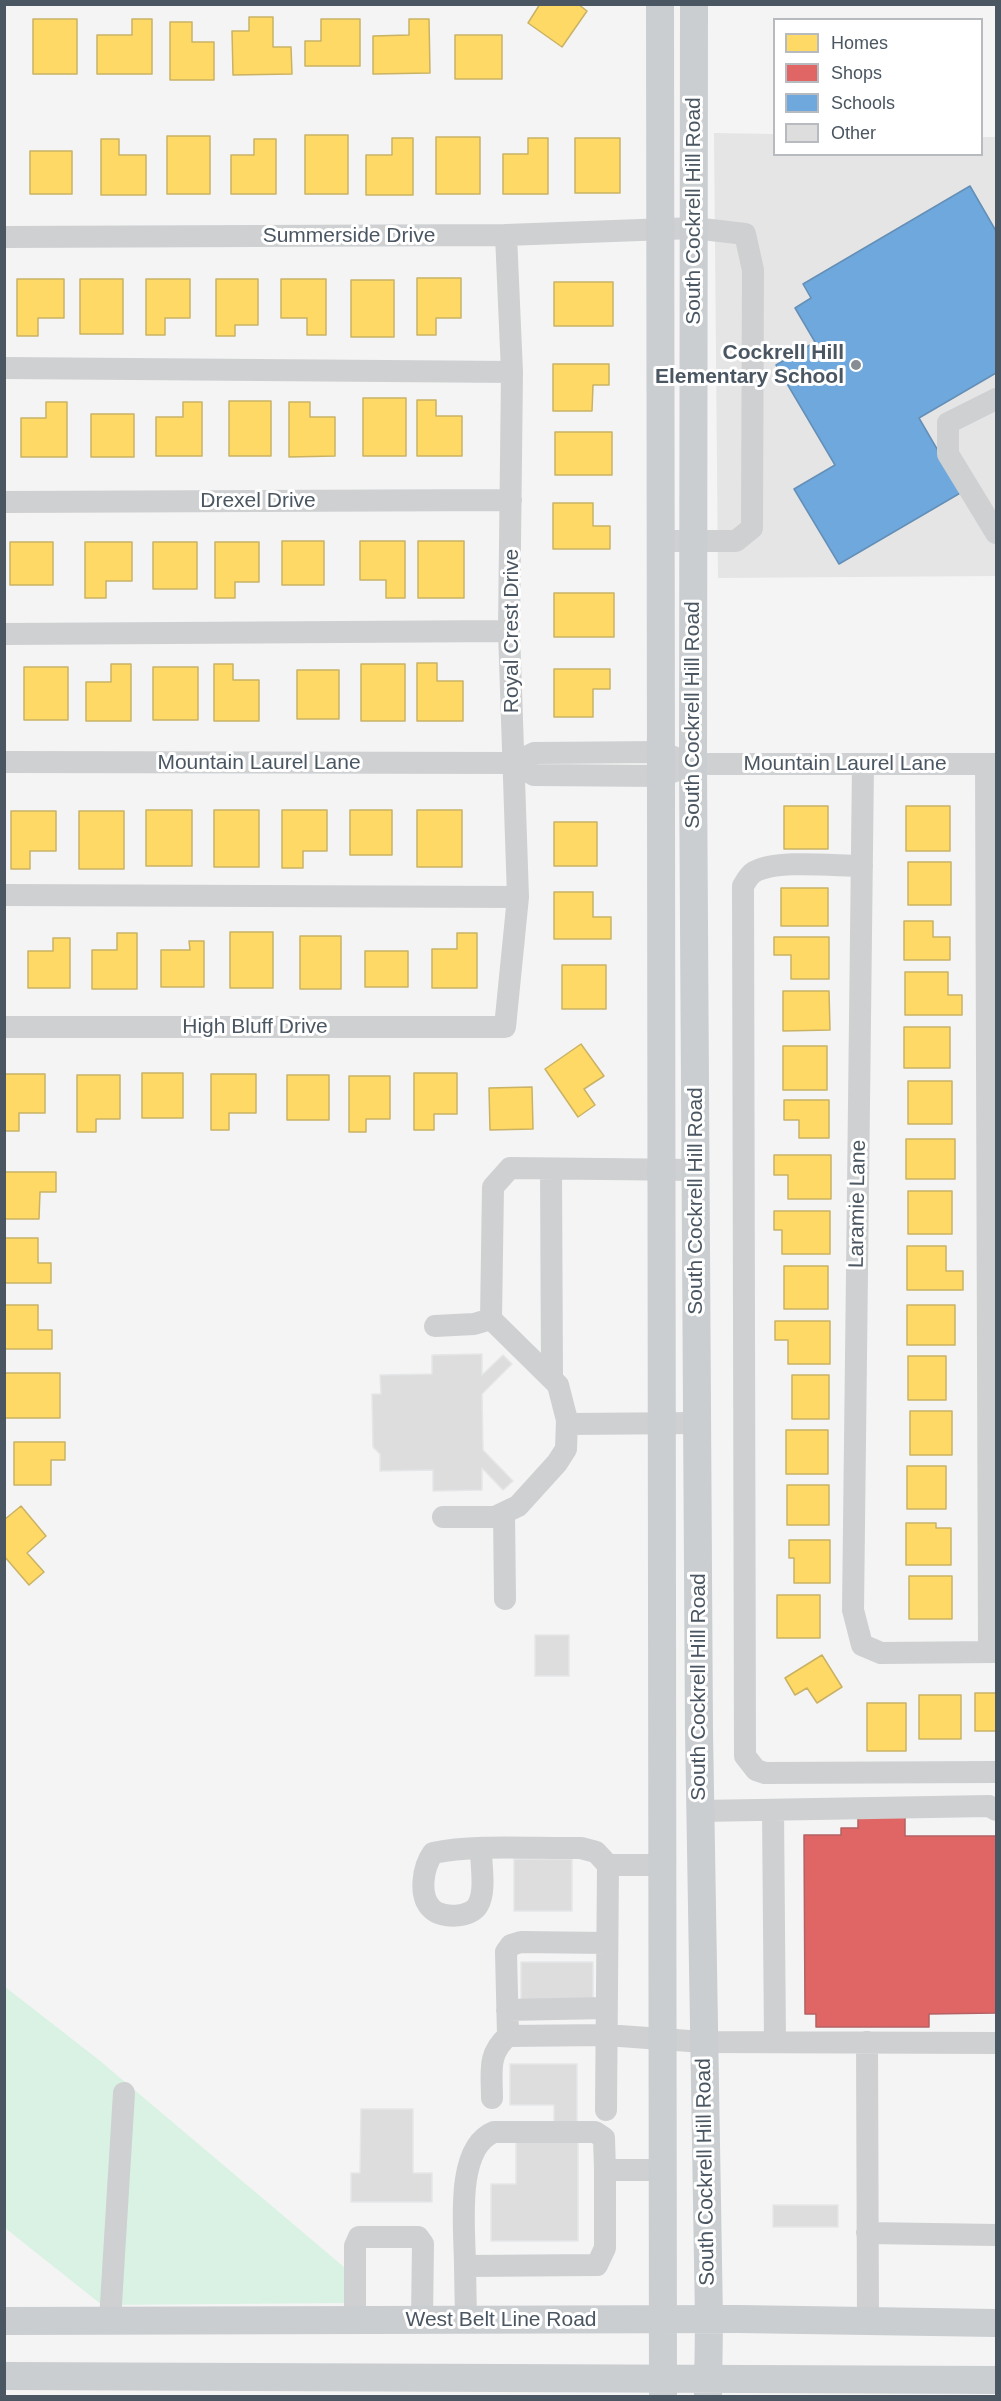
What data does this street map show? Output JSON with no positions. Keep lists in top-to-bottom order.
{
  "streets": {
    "main road": ["South Cockrell Hill Road", "West Belt Line Road"],
    "street": [
      "Summerside Drive",
      "Drexel Drive",
      "Royal Crest Drive",
      "Mountain Laurel Lane",
      "High Bluff Drive",
      "Laramie Lane"
    ]
  },
  "crossings": [
    ["South Cockrell Hill Road", "Summerside Drive"],
    ["South Cockrell Hill Road", "Mountain Laurel Lane"],
    ["South Cockrell Hill Road", "West Belt Line Road"],
    ["Summerside Drive", "Royal Crest Drive"],
    ["Drexel Drive", "Royal Crest Drive"],
    ["Royal Crest Drive", "Mountain Laurel Lane"],
    ["Royal Crest Drive", "High Bluff Drive"],
    ["Mountain Laurel Lane", "Laramie Lane"]
  ],
  "places": ["Cockrell Hill Elementary School"],
  "legend": [
    "Homes",
    "Shops",
    "Schools",
    "Other"
  ]
}
